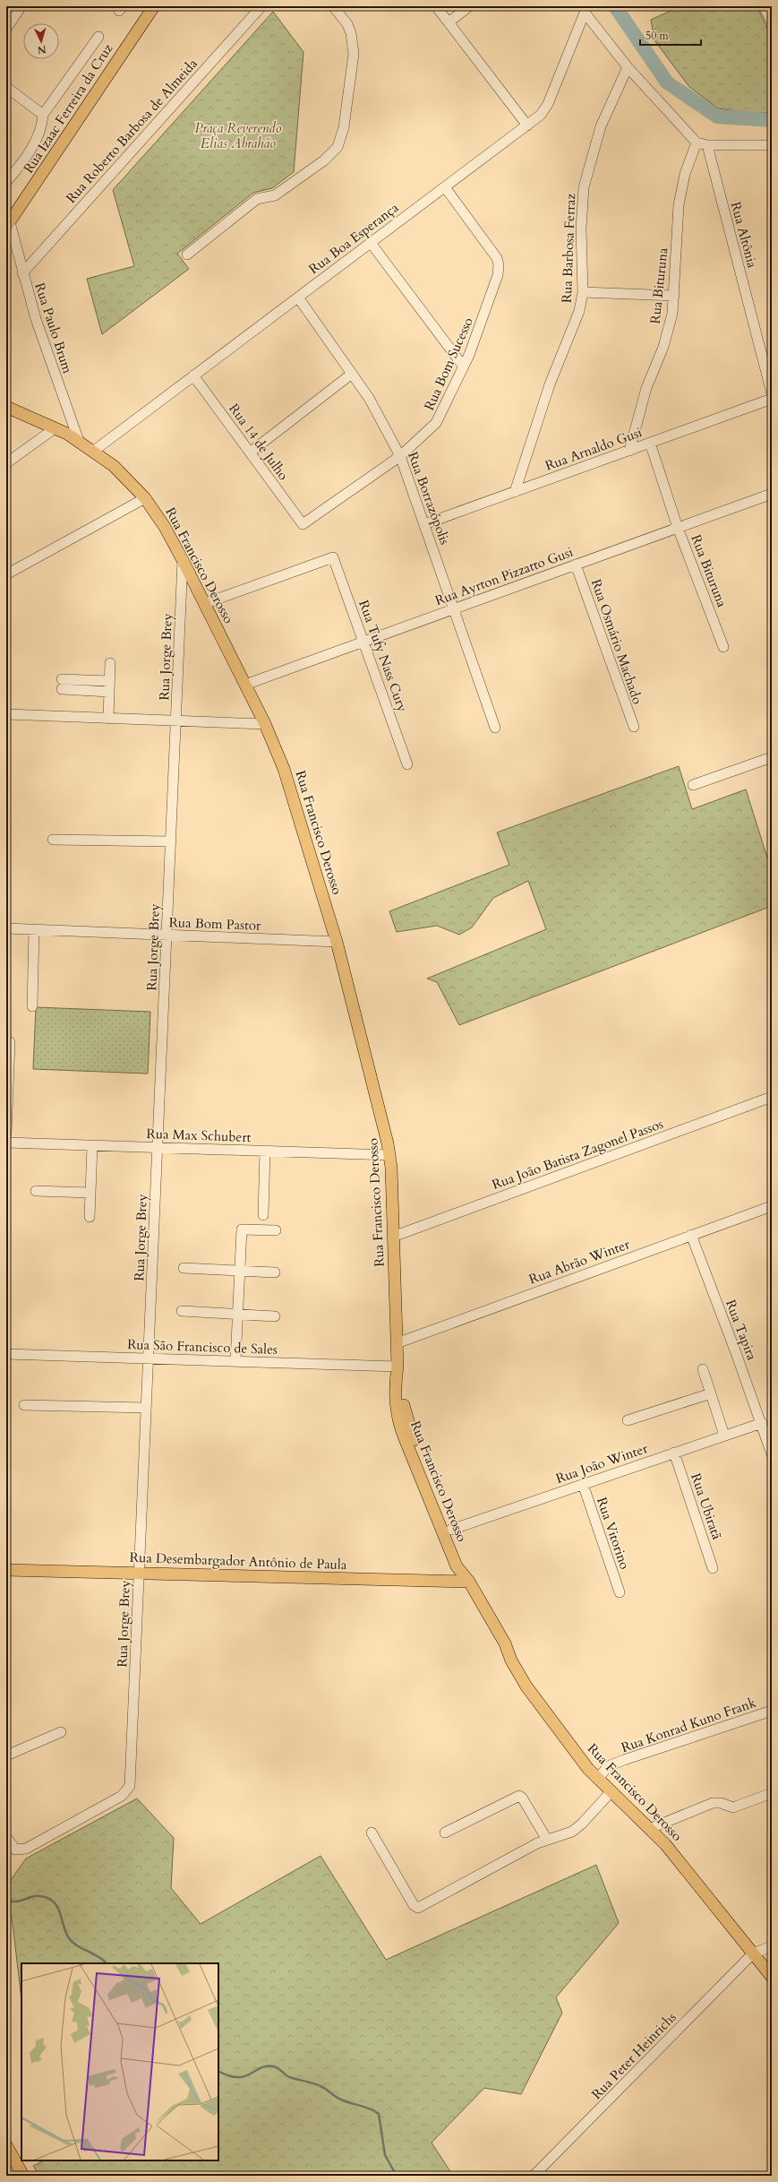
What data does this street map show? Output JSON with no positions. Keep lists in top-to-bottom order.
{
  "streets": {
    "main road": ["Rua Izaac Ferreira da Cruz", "Rua Francisco Derosso", "Rua Desembargador Antônio de Paula"],
    "street": [
      "Rua Roberto Barbosa de Almeida",
      "Rua Altônia",
      "Rua Boa Esperança",
      "Rua Barbosa Ferraz",
      "Rua Bituruna",
      "Rua Paulo Brum",
      "Rua Bom Sucesso",
      "Rua 14 de Julho",
      "Rua Arnaldo Gusi",
      "Rua Borrazópolis",
      "Rua Ayrton Pizzatto Gusi",
      "Rua Osmário Machado",
      "Rua Tufy Nass Cury",
      "Rua Jorge Brey",
      "Rua Bom Pastor",
      "Rua Max Schubert",
      "Rua João Batista Zagonel Passos",
      "Rua Abrão Winter",
      "Rua Tapira",
      "Rua São Francisco de Sales",
      "Rua João Winter",
      "Rua Ubiratã",
      "Rua Vitorino",
      "Rua Konrad Kuno Frank",
      "Rua Peter Heinrichs"
    ]
  },
  "crossings": [
    ["Rua Izaac Ferreira da Cruz", "Rua Paulo Brum"],
    ["Rua Roberto Barbosa de Almeida", "Rua Paulo Brum"],
    ["Rua Boa Esperança", "Rua Barbosa Ferraz"],
    ["Rua Boa Esperança", "Rua Bom Sucesso"],
    ["Rua Boa Esperança", "Rua 14 de Julho"],
    ["Rua Boa Esperança", "Rua Borrazópolis"],
    ["Rua Boa Esperança", "Rua Francisco Derosso"],
    ["Rua Barbosa Ferraz", "Rua Arnaldo Gusi"],
    ["Rua Bituruna", "Rua Arnaldo Gusi"],
    ["Rua Bituruna", "Rua Ayrton Pizzatto Gusi"],
    ["Rua Paulo Brum", "Rua Francisco Derosso"],
    ["Rua Bom Sucesso", "Rua 14 de Julho"],
    ["Rua Bom Sucesso", "Rua Borrazópolis"],
    ["Rua Arnaldo Gusi", "Rua Borrazópolis"],
    ["Rua Borrazópolis", "Rua Ayrton Pizzatto Gusi"],
    ["Rua Francisco Derosso", "Rua Ayrton Pizzatto Gusi"],
    ["Rua Francisco Derosso", "Rua Tufy Nass Cury"],
    ["Rua Francisco Derosso", "Rua Jorge Brey"],
    ["Rua Francisco Derosso", "Rua Bom Pastor"],
    ["Rua Francisco Derosso", "Rua Max Schubert"],
    ["Rua Francisco Derosso", "Rua João Batista Zagonel Passos"],
    ["Rua Francisco Derosso", "Rua Abrão Winter"],
    ["Rua Francisco Derosso", "Rua São Francisco de Sales"],
    ["Rua Francisco Derosso", "Rua João Winter"],
    ["Rua Francisco Derosso", "Rua Desembargador Antônio de Paula"],
    ["Rua Francisco Derosso", "Rua Konrad Kuno Frank"],
    ["Rua Francisco Derosso", "Rua Peter Heinrichs"],
    ["Rua Ayrton Pizzatto Gusi", "Rua Osmário Machado"],
    ["Rua Ayrton Pizzatto Gusi", "Rua Tufy Nass Cury"],
    ["Rua Jorge Brey", "Rua Bom Pastor"],
    ["Rua Jorge Brey", "Rua Max Schubert"],
    ["Rua Jorge Brey", "Rua São Francisco de Sales"],
    ["Rua Jorge Brey", "Rua Desembargador Antônio de Paula"],
    ["Rua Abrão Winter", "Rua Tapira"],
    ["Rua Tapira", "Rua João Winter"],
    ["Rua João Winter", "Rua Ubiratã"],
    ["Rua João Winter", "Rua Vitorino"]
  ],
  "parks": ["Praça Reverendo Elias Abrahão"],
  "scale_bar": "50 m",
  "north": "bottom"
}
